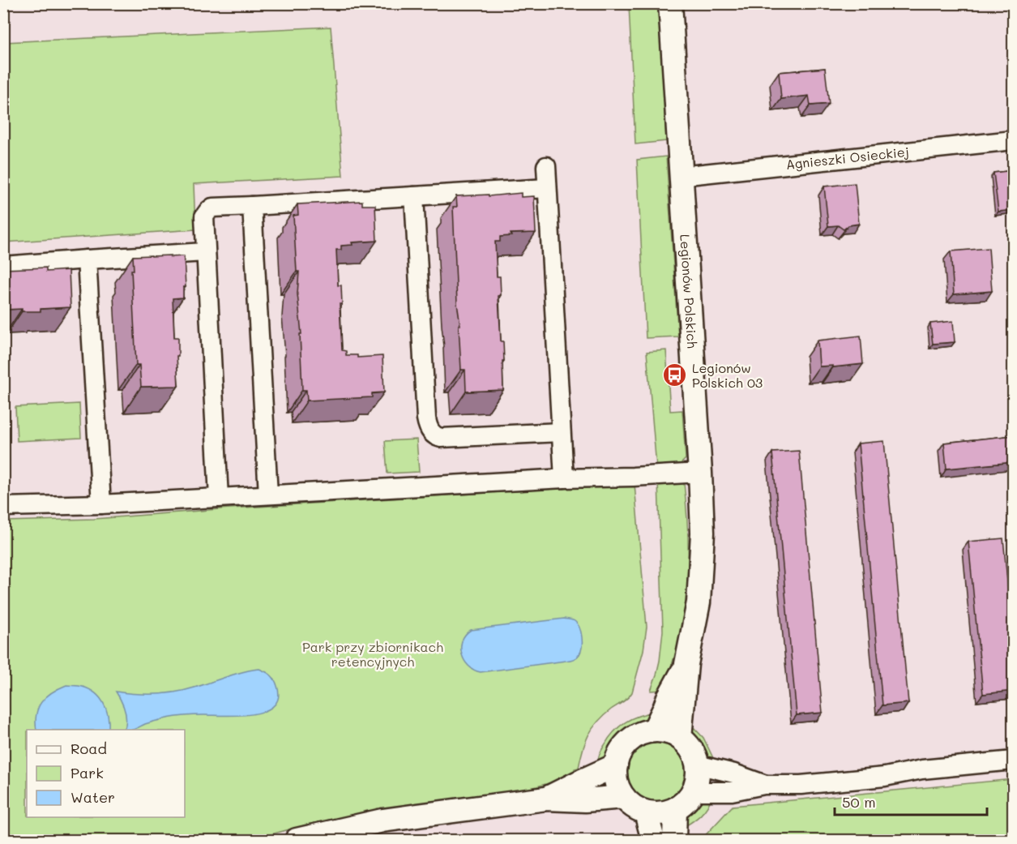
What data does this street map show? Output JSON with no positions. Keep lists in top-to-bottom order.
{
  "streets": {
    "street": ["Agnieszki Osieckiej", "Legionów Polskich"]
  },
  "crossings": [
    ["Agnieszki Osieckiej", "Legionów Polskich"]
  ],
  "parks": ["Park przy zbiornikach retencyjnych"],
  "places": {
    "bus stop": ["Legionów Polskich 03"]
  },
  "legend": ["Road", "Park", "Water"],
  "scale_bar": "50 m"
}
